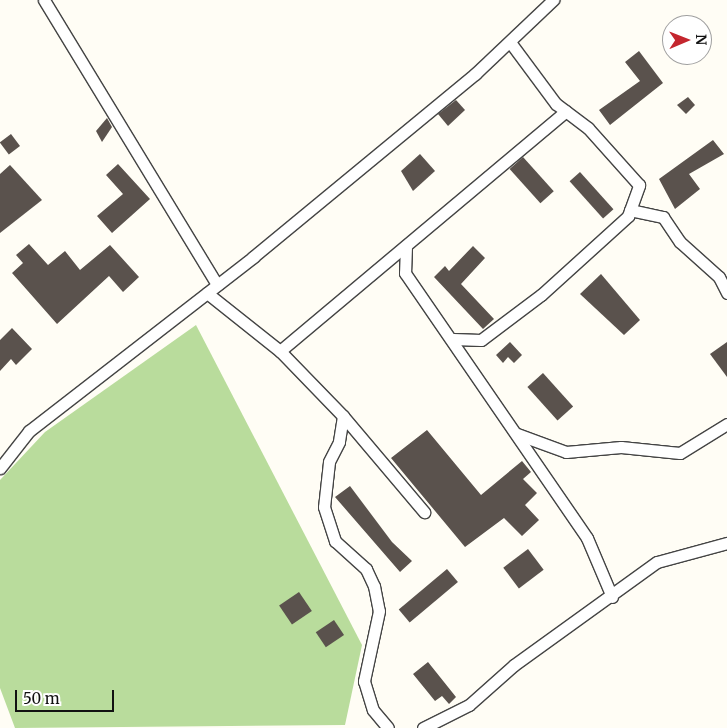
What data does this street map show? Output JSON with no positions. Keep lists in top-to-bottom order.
{
  "scale_bar": "50 m",
  "north": "right"
}
